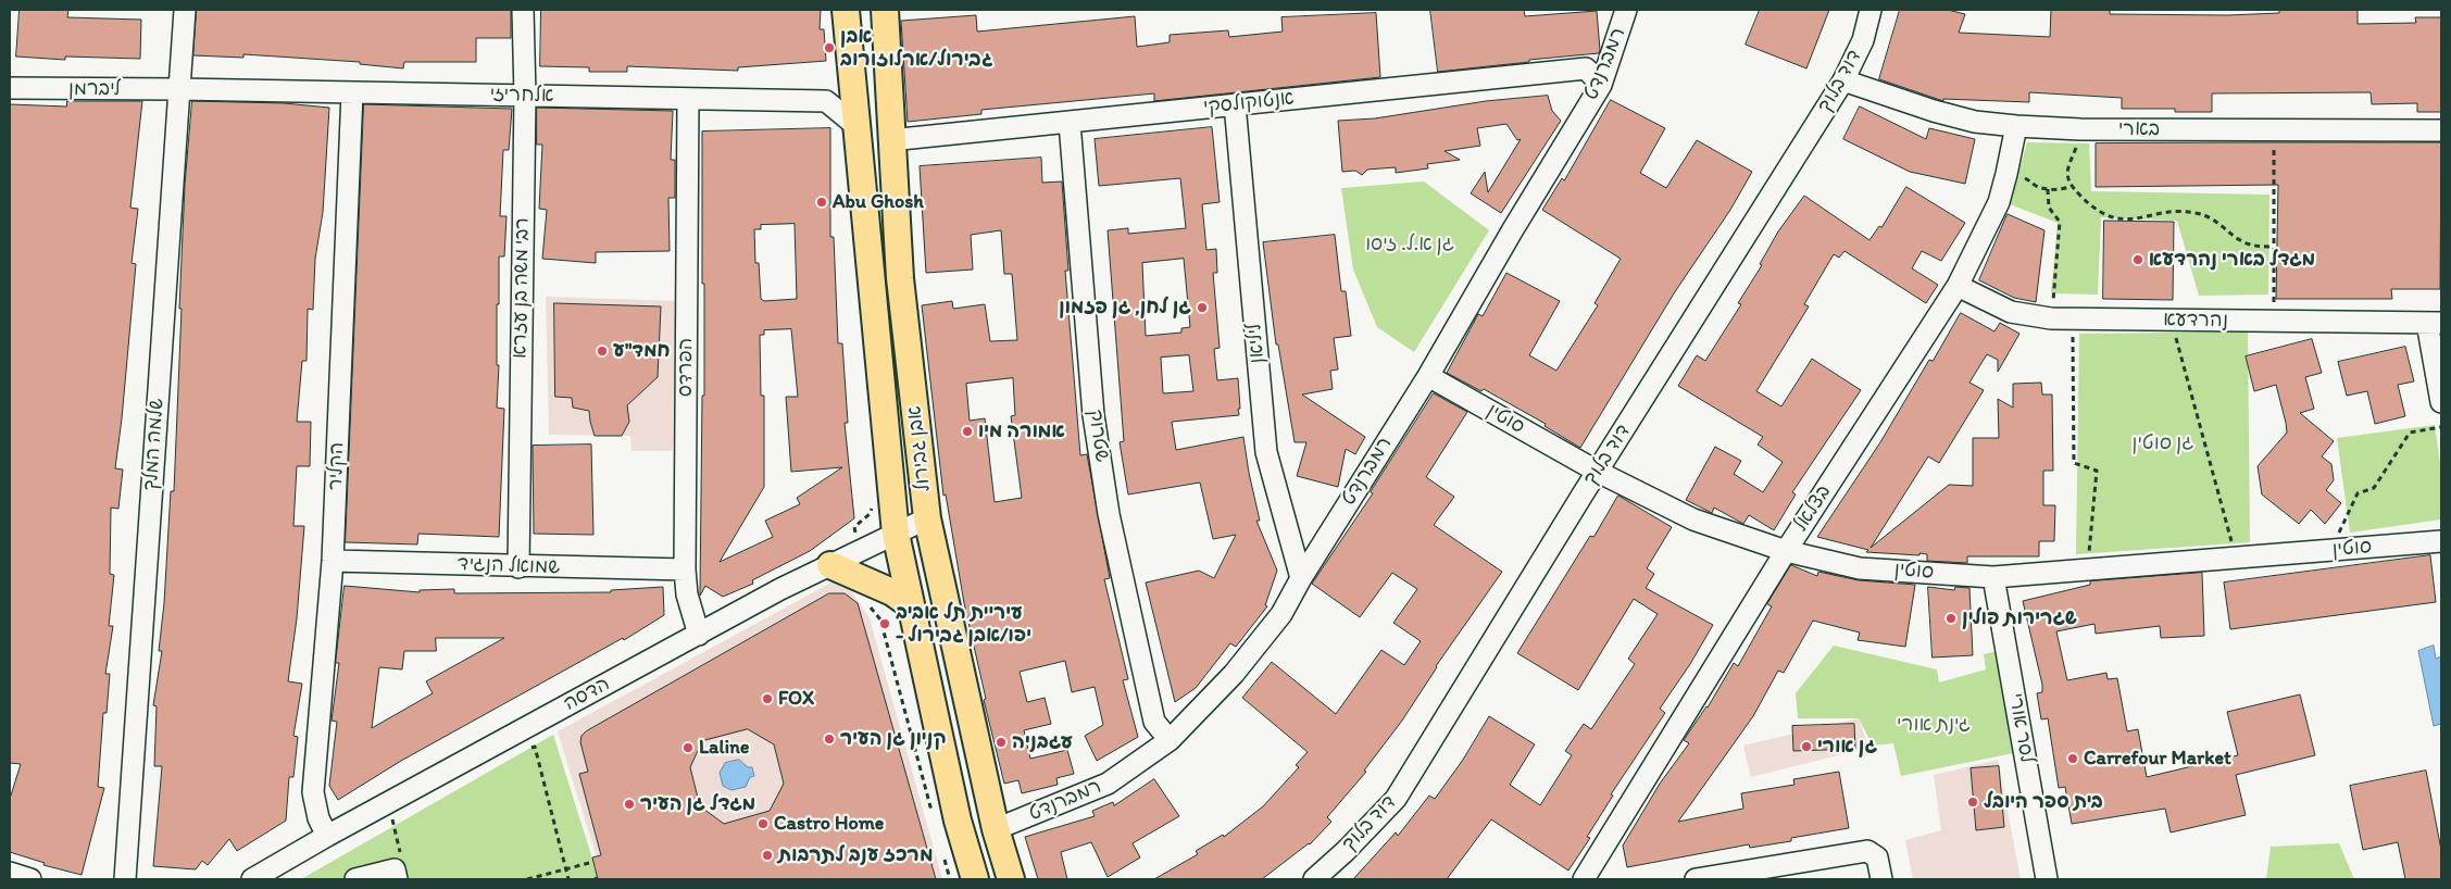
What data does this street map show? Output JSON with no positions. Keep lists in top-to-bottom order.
{
  "streets": {
    "main road": ["אבן גבירול"],
    "street": [
      "רמברנדט",
      "דוד בלוך",
      "ליברמן",
      "אלחריזי",
      "אנטוקולסקי",
      "בארי",
      "רבי משה בן עזרא",
      "נהרדעא",
      "ליליאן",
      "הפרדס",
      "סוטין",
      "שטרוק",
      "שלמה המלך",
      "הקליר",
      "בצלאל",
      "שמואל הנגיד",
      "הדסה",
      "לסר אורי"
    ]
  },
  "crossings": [
    ["רמברנדט", "אנטוקולסקי"],
    ["רמברנדט", "ליליאן"],
    ["רמברנדט", "סוטין"],
    ["רמברנדט", "שטרוק"],
    ["רמברנדט", "אבן גבירול"],
    ["דוד בלוך", "בארי"],
    ["דוד בלוך", "סוטין"],
    ["ליברמן", "אלחריזי"],
    ["ליברמן", "שלמה המלך"],
    ["אלחריזי", "רבי משה בן עזרא"],
    ["אלחריזי", "הפרדס"],
    ["אלחריזי", "שלמה המלך"],
    ["אלחריזי", "אבן גבירול"],
    ["אלחריזי", "הקליר"],
    ["אנטוקולסקי", "ליליאן"],
    ["אנטוקולסקי", "שטרוק"],
    ["אנטוקולסקי", "אבן גבירול"],
    ["בארי", "בצלאל"],
    ["רבי משה בן עזרא", "שמואל הנגיד"],
    ["נהרדעא", "בצלאל"],
    ["הפרדס", "שמואל הנגיד"],
    ["הפרדס", "הדסה"],
    ["סוטין", "בצלאל"],
    ["סוטין", "לסר אורי"],
    ["אבן גבירול", "הדסה"],
    ["הקליר", "שמואל הנגיד"],
    ["הקליר", "הדסה"]
  ],
  "parks": ["גן א.ל. זיסו", "גן סוטין", "גינת אורי"],
  "places": [
    "אבן גבירול/ארלוזורוב",
    "Abu Ghosh",
    "מגדל בארי נהרדעא",
    "גן לחן, גן פזמון",
    "חמד\"ע",
    "אמורה מיו",
    "שגרירות פולין",
    "עיריית תל אביב - יפו/אבן גבירול",
    "FOX",
    "קניון גן העיר",
    "עגבניה",
    "גן אורי",
    "Laline",
    "Carrefour Market",
    "בית ספר היובל",
    "מגדל גן העיר",
    "Castro Home",
    "מרכז ענב לתרבות"
  ]
}
